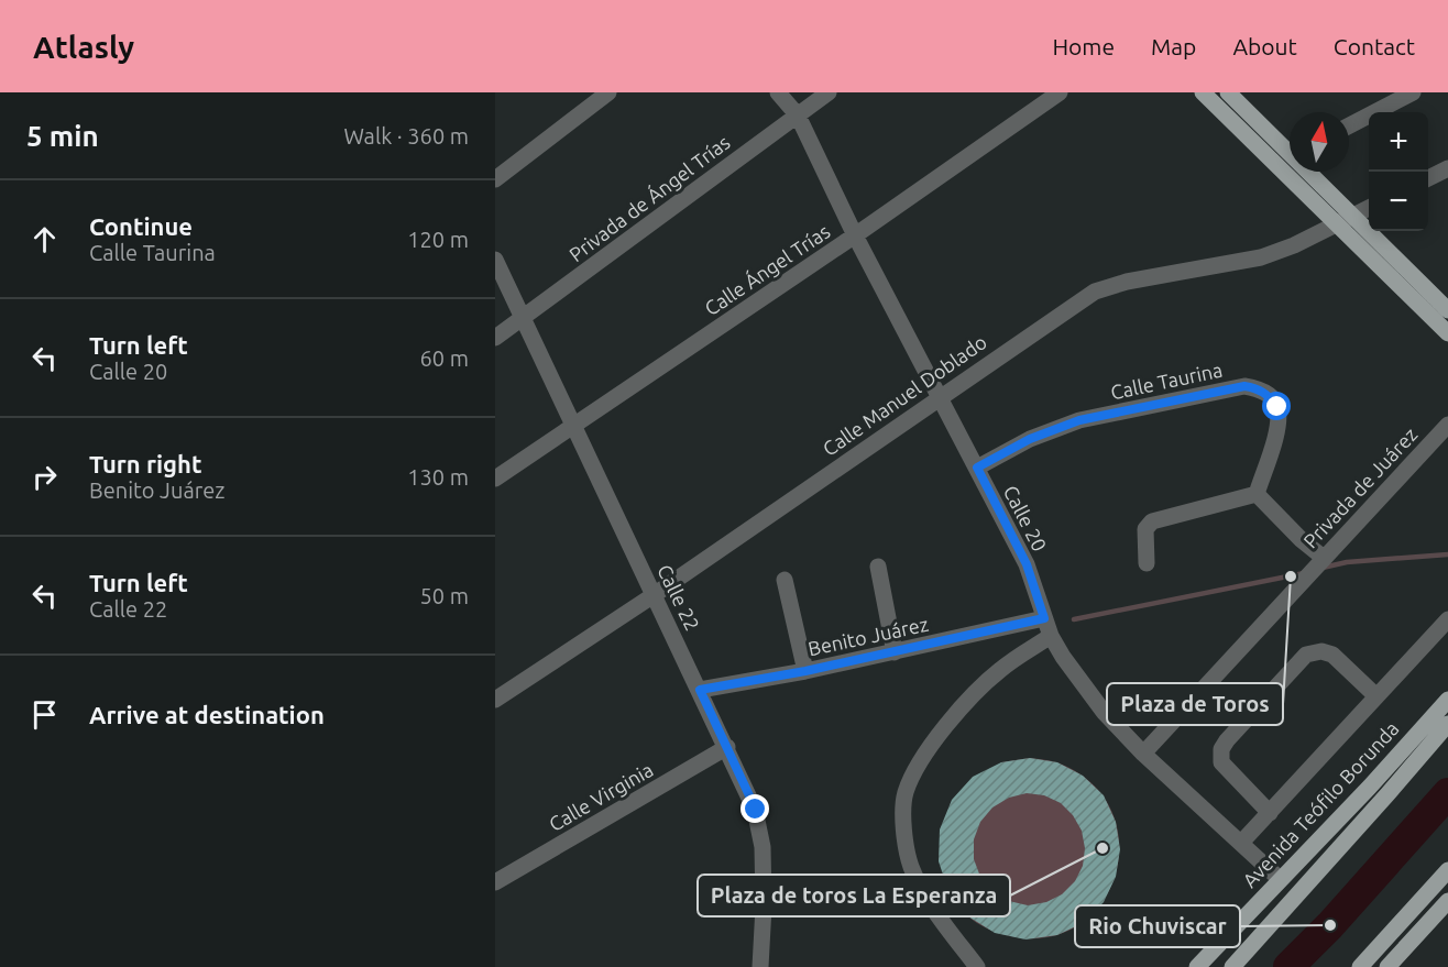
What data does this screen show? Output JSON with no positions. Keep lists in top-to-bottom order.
{
  "streets": {
    "main road": ["Avenida Teófilo Borunda"],
    "street": [
      "Privada de Ángel Trías",
      "Calle Ángel Trías",
      "Calle Taurina",
      "Calle Manuel Doblado",
      "Privada de Juárez",
      "Calle 20",
      "Calle 22",
      "Benito Juárez",
      "Calle Virginia"
    ]
  },
  "crossings": [
    ["Privada de Ángel Trías", "Calle 20"],
    ["Privada de Ángel Trías", "Calle 22"],
    ["Calle Ángel Trías", "Calle 20"],
    ["Calle Ángel Trías", "Calle 22"],
    ["Calle Taurina", "Calle 20"],
    ["Calle Manuel Doblado", "Calle 20"],
    ["Calle Manuel Doblado", "Calle 22"],
    ["Privada de Juárez", "Calle 20"],
    ["Calle 20", "Benito Juárez"],
    ["Calle 20", "Avenida Teófilo Borunda"],
    ["Calle 22", "Benito Juárez"],
    ["Calle 22", "Calle Virginia"]
  ],
  "places": ["Plaza de Toros", "Plaza de toros La Esperanza", "Rio Chuviscar"],
  "north": "top",
  "page": {
    "header": "Atlasly",
    "nav": [
      "Home",
      "Map",
      "About",
      "Contact"
    ],
    "heading": ["5 min", "Walk · 360 m"],
    "map_buttons": ["+", "−"],
    "list": [
      ["Continue", "Calle Taurina", "120 m"],
      ["Turn left", "Calle 20", "60 m"],
      ["Turn right", "Benito Juárez", "130 m"],
      ["Turn left", "Calle 22", "50 m"],
      "Arrive at destination"
    ]
  }
}
